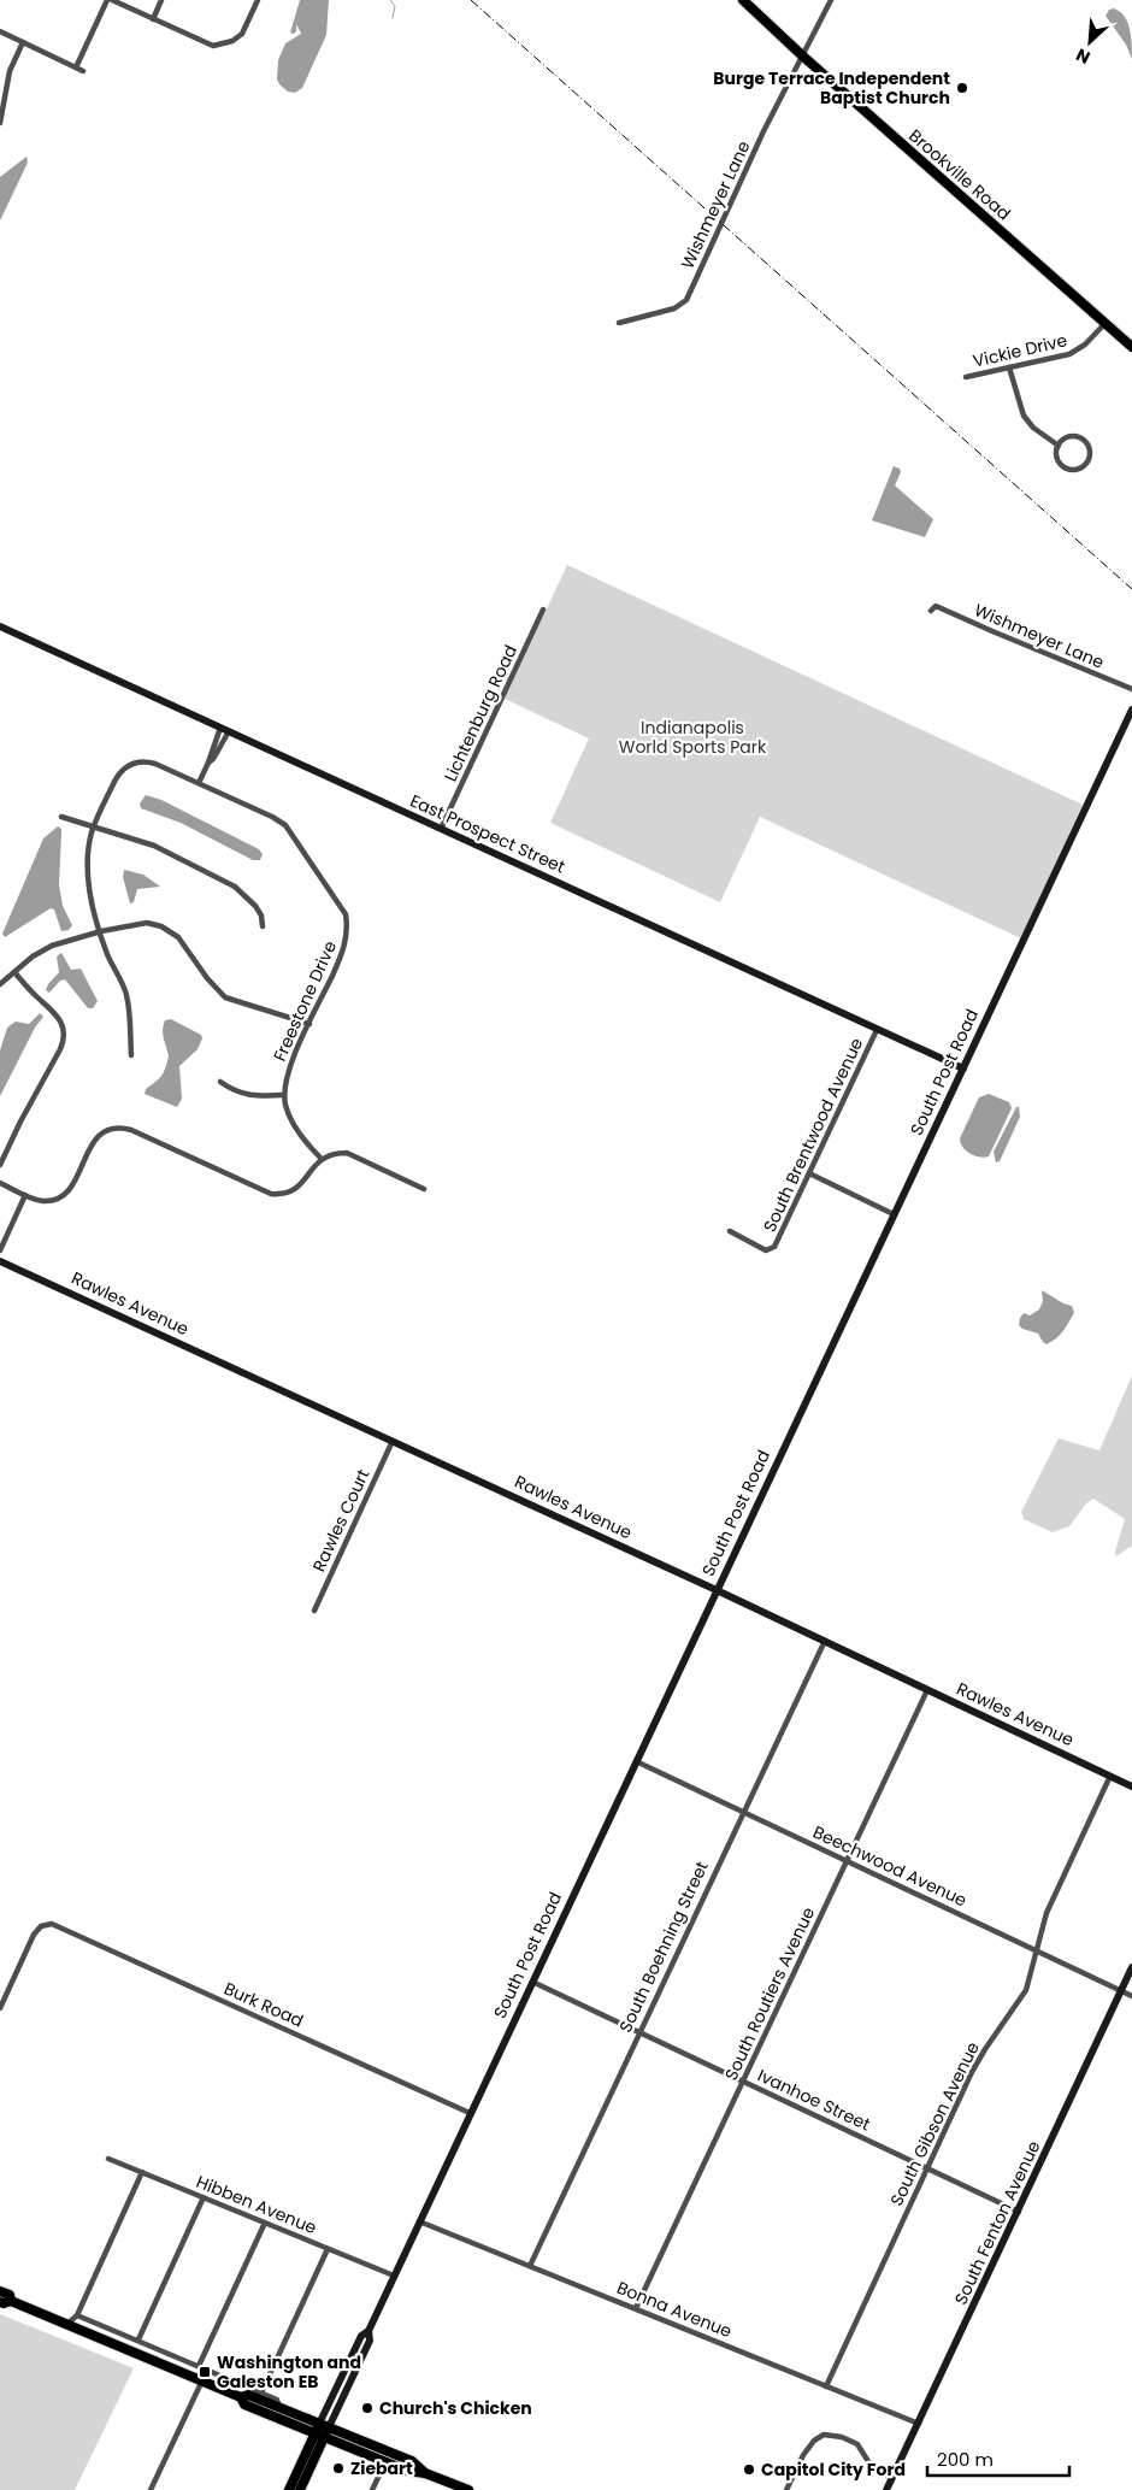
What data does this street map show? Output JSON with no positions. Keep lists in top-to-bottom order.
{
  "streets": {
    "main road": ["Brookville Road"],
    "street": [
      "Wishmeyer Lane",
      "Vickie Drive",
      "Lichtenburg Road",
      "East Prospect Street",
      "Freestone Drive",
      "South Post Road",
      "South Brentwood Avenue",
      "Rawles Avenue",
      "Rawles Court",
      "Beechwood Avenue",
      "South Boehning Street",
      "South Routiers Avenue",
      "Burk Road",
      "Ivanhoe Street",
      "South Gibson Avenue",
      "Hibben Avenue",
      "South Fenton Avenue",
      "Bonna Avenue"
    ]
  },
  "crossings": [
    ["Brookville Road", "Wishmeyer Lane"],
    ["Brookville Road", "Vickie Drive"],
    ["Lichtenburg Road", "East Prospect Street"],
    ["East Prospect Street", "South Post Road"],
    ["East Prospect Street", "South Brentwood Avenue"],
    ["South Post Road", "Rawles Avenue"],
    ["South Post Road", "Beechwood Avenue"],
    ["South Post Road", "Burk Road"],
    ["South Post Road", "Ivanhoe Street"],
    ["South Post Road", "Hibben Avenue"],
    ["South Post Road", "Bonna Avenue"],
    ["Rawles Avenue", "Rawles Court"],
    ["Rawles Avenue", "South Boehning Street"],
    ["Rawles Avenue", "South Routiers Avenue"],
    ["Rawles Avenue", "South Gibson Avenue"],
    ["Beechwood Avenue", "South Boehning Street"],
    ["Beechwood Avenue", "South Routiers Avenue"],
    ["Beechwood Avenue", "South Gibson Avenue"],
    ["Beechwood Avenue", "South Fenton Avenue"],
    ["South Boehning Street", "Ivanhoe Street"],
    ["South Boehning Street", "Bonna Avenue"],
    ["South Routiers Avenue", "Ivanhoe Street"],
    ["South Routiers Avenue", "Bonna Avenue"],
    ["Ivanhoe Street", "South Gibson Avenue"],
    ["Ivanhoe Street", "South Fenton Avenue"],
    ["South Gibson Avenue", "Bonna Avenue"],
    ["South Fenton Avenue", "Bonna Avenue"]
  ],
  "parks": ["Indianapolis World Sports Park"],
  "places": {
    "other": [
      "Burge Terrace Independent Baptist Church",
      "Church's Chicken",
      "Ziebart",
      "Capitol City Ford"
    ],
    "transit": ["Washington and Galeston EB"]
  },
  "scale_bar": "200 m",
  "north": "bottom left"
}
